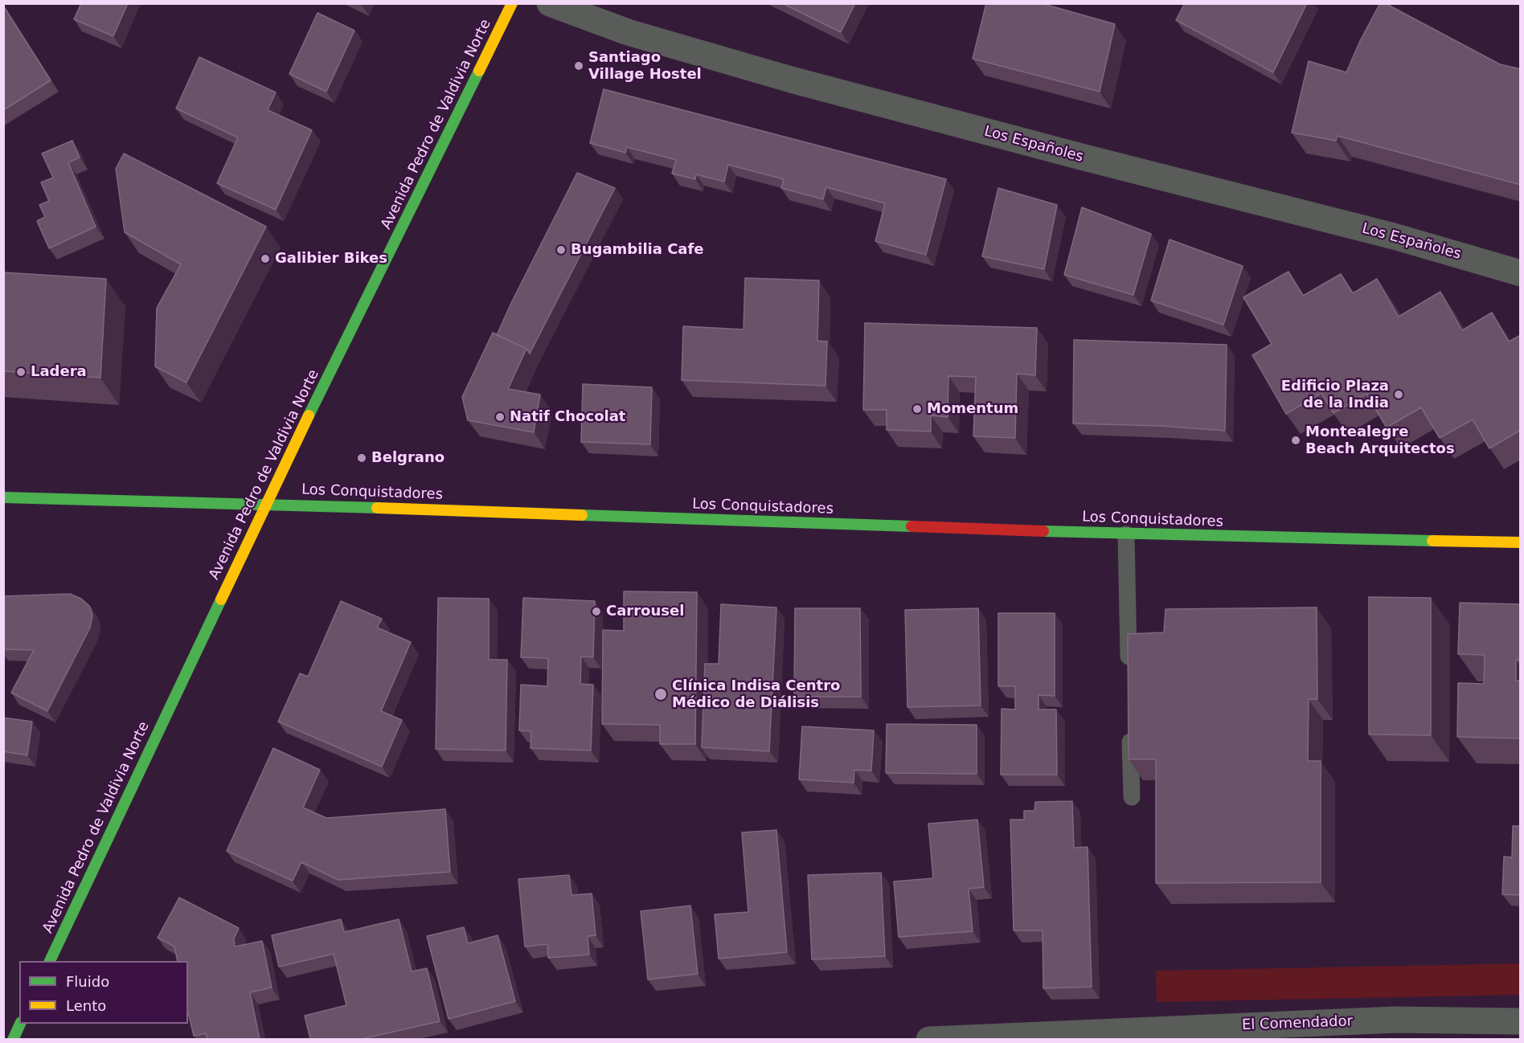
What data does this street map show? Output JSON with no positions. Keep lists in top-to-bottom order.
{
  "streets": {
    "main road": ["Avenida Pedro de Valdivia Norte", "Los Conquistadores"],
    "street": ["Los Españoles", "El Comendador"]
  },
  "crossings": [
    ["Avenida Pedro de Valdivia Norte", "Los Conquistadores"]
  ],
  "places": [
    "Santiago Village Hostel",
    "Bugambilia Cafe",
    "Galibier Bikes",
    "Ladera",
    "Edificio Plaza de la India",
    "Momentum",
    "Natif Chocolat",
    "Montealegre Beach Arquitectos",
    "Belgrano",
    "Carrousel",
    "Clínica Indisa Centro Médico de Diálisis"
  ],
  "legend": ["Fluido", "Lento"]
}
